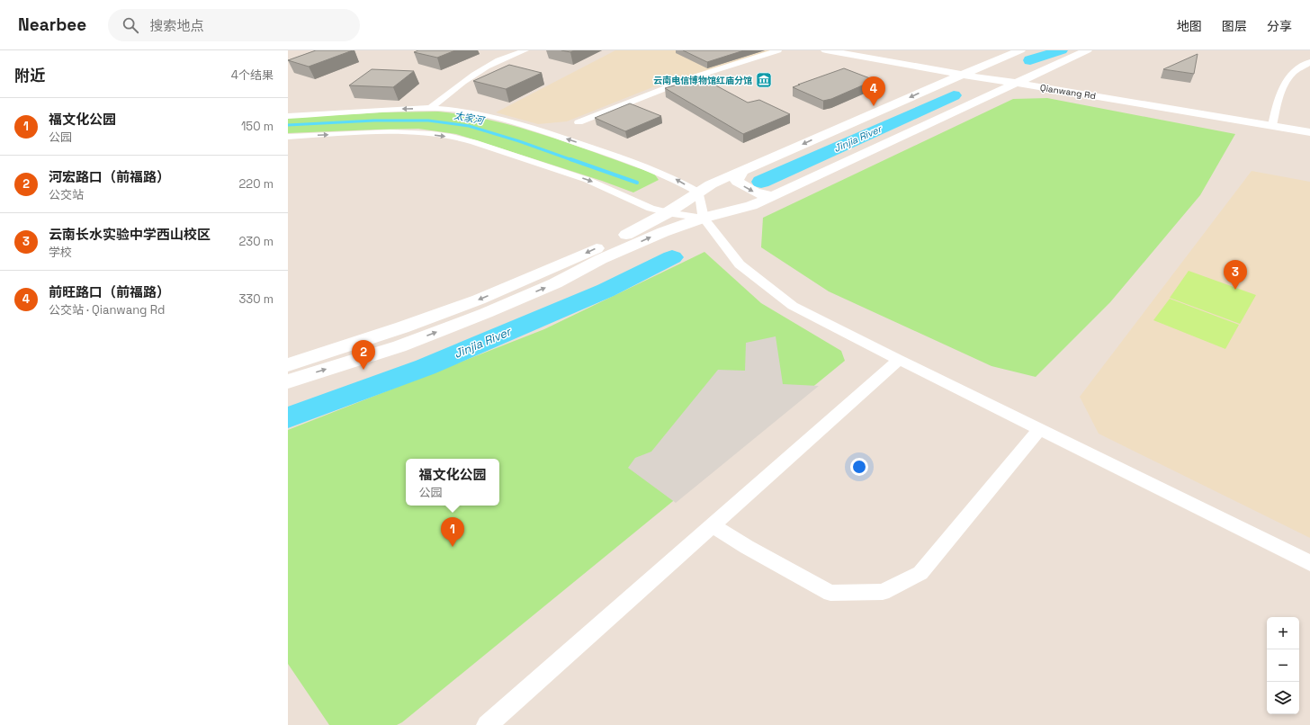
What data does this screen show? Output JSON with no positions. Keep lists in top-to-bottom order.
{
  "streets": {
    "street": ["Qianwang Rd"]
  },
  "water": ["太家河", "Jinjia River"],
  "places": {
    "museum": ["云南电信博物馆红庙分馆"]
  },
  "page": {
    "header": "Nearbee",
    "search": "搜索地点",
    "nav": ["地图", "图层", "分享"],
    "heading": ["附近", "4个结果"],
    "pins": [
      "4",
      "3",
      "2",
      "1"
    ],
    "list": [
      {
        "mark": "1",
        "name": "福文化公园",
        "note": "公园",
        "value": "150 m"
      },
      {
        "mark": "2",
        "name": "河宏路口（前福路）",
        "note": "公交站",
        "value": "220 m"
      },
      {
        "mark": "3",
        "name": "云南长水实验中学西山校区",
        "note": "学校",
        "value": "230 m"
      },
      {
        "mark": "4",
        "name": "前旺路口（前福路）",
        "note": "公交站 · Qianwang Rd",
        "value": "330 m"
      }
    ],
    "popup": ["福文化公园", "公园"],
    "map_buttons": ["+", "−"]
  }
}
